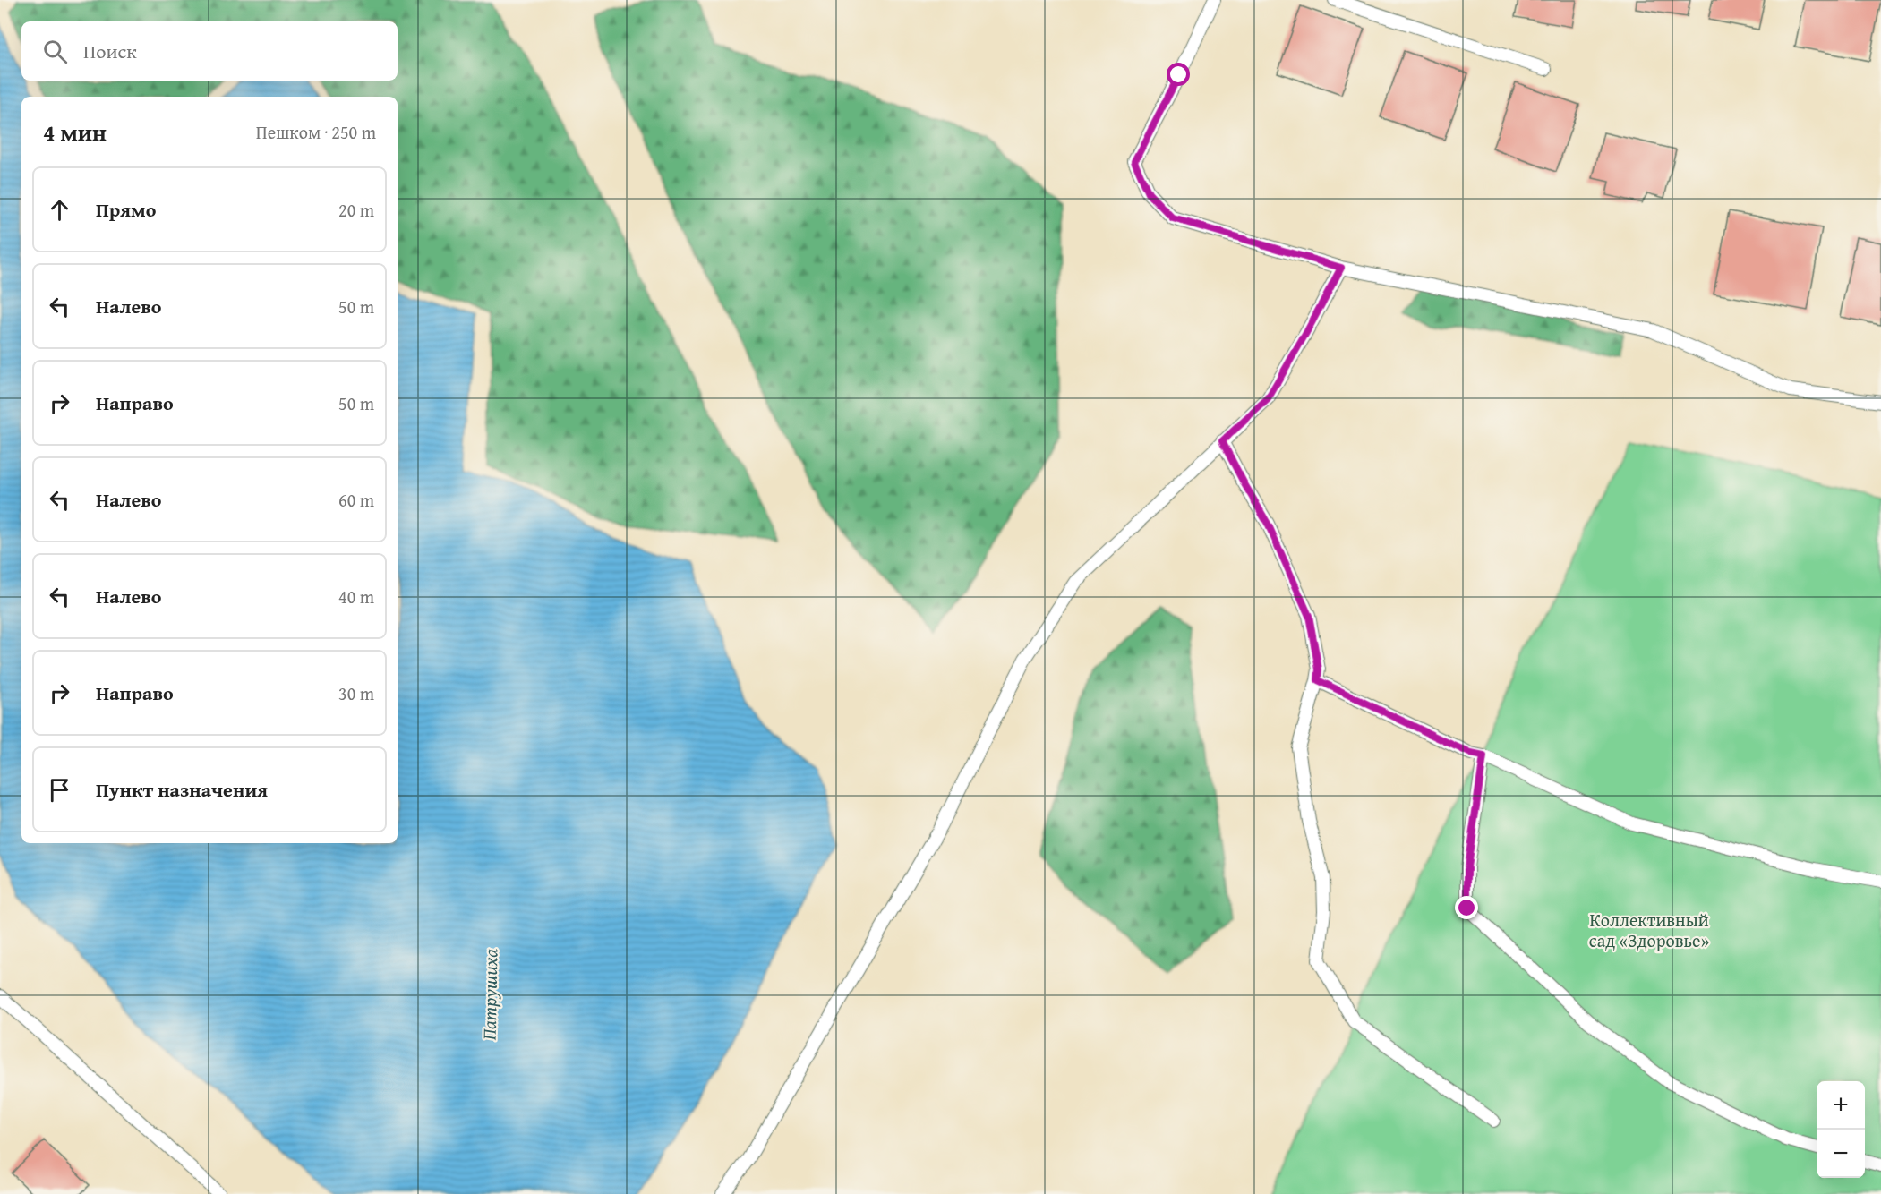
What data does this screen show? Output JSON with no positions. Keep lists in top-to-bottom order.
{
  "water": ["Патрушиха"],
  "parks": ["Коллективный сад «Здоровье»"],
  "page": {
    "search": "Поиск",
    "heading": ["4 мин", "Пешком · 250 m"],
    "list": [
      ["Прямо", "20 m"],
      ["Налево", "50 m"],
      ["Направо", "50 m"],
      ["Налево", "60 m"],
      ["Налево", "40 m"],
      ["Направо", "30 m"],
      "Пункт назначения"
    ],
    "map_buttons": ["+", "−"]
  }
}
